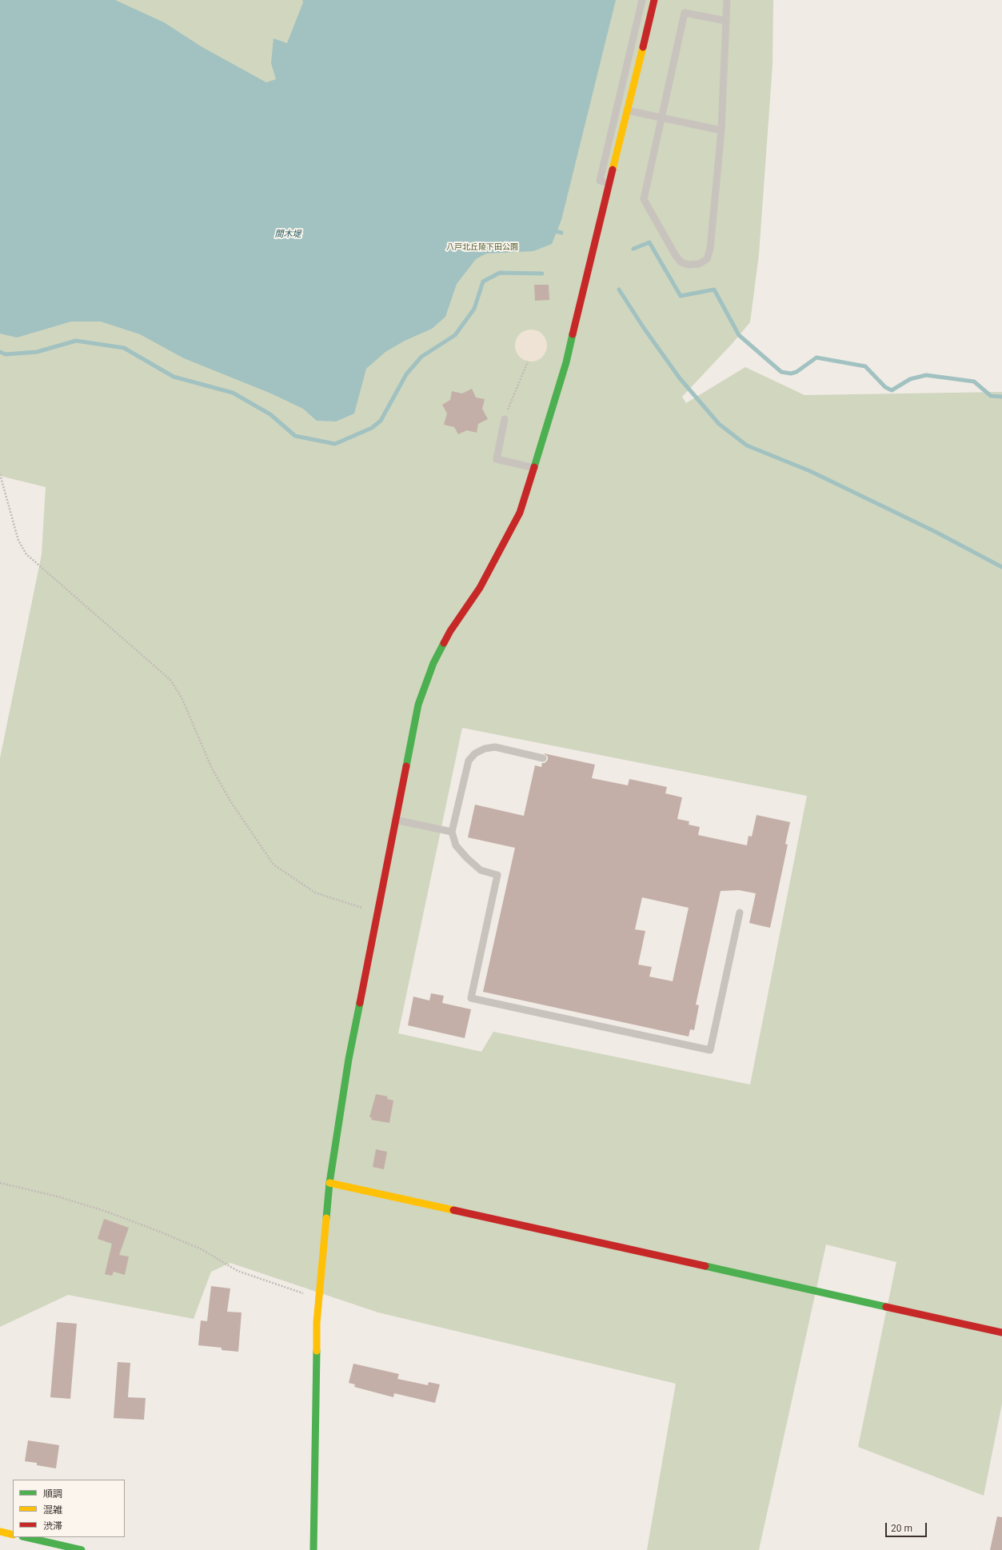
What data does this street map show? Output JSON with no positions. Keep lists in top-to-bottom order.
{
  "water": ["間木堤"],
  "parks": ["八戸北丘陵下田公園"],
  "legend": ["順調", "混雑", "渋滞"],
  "scale_bar": "20 m"
}
